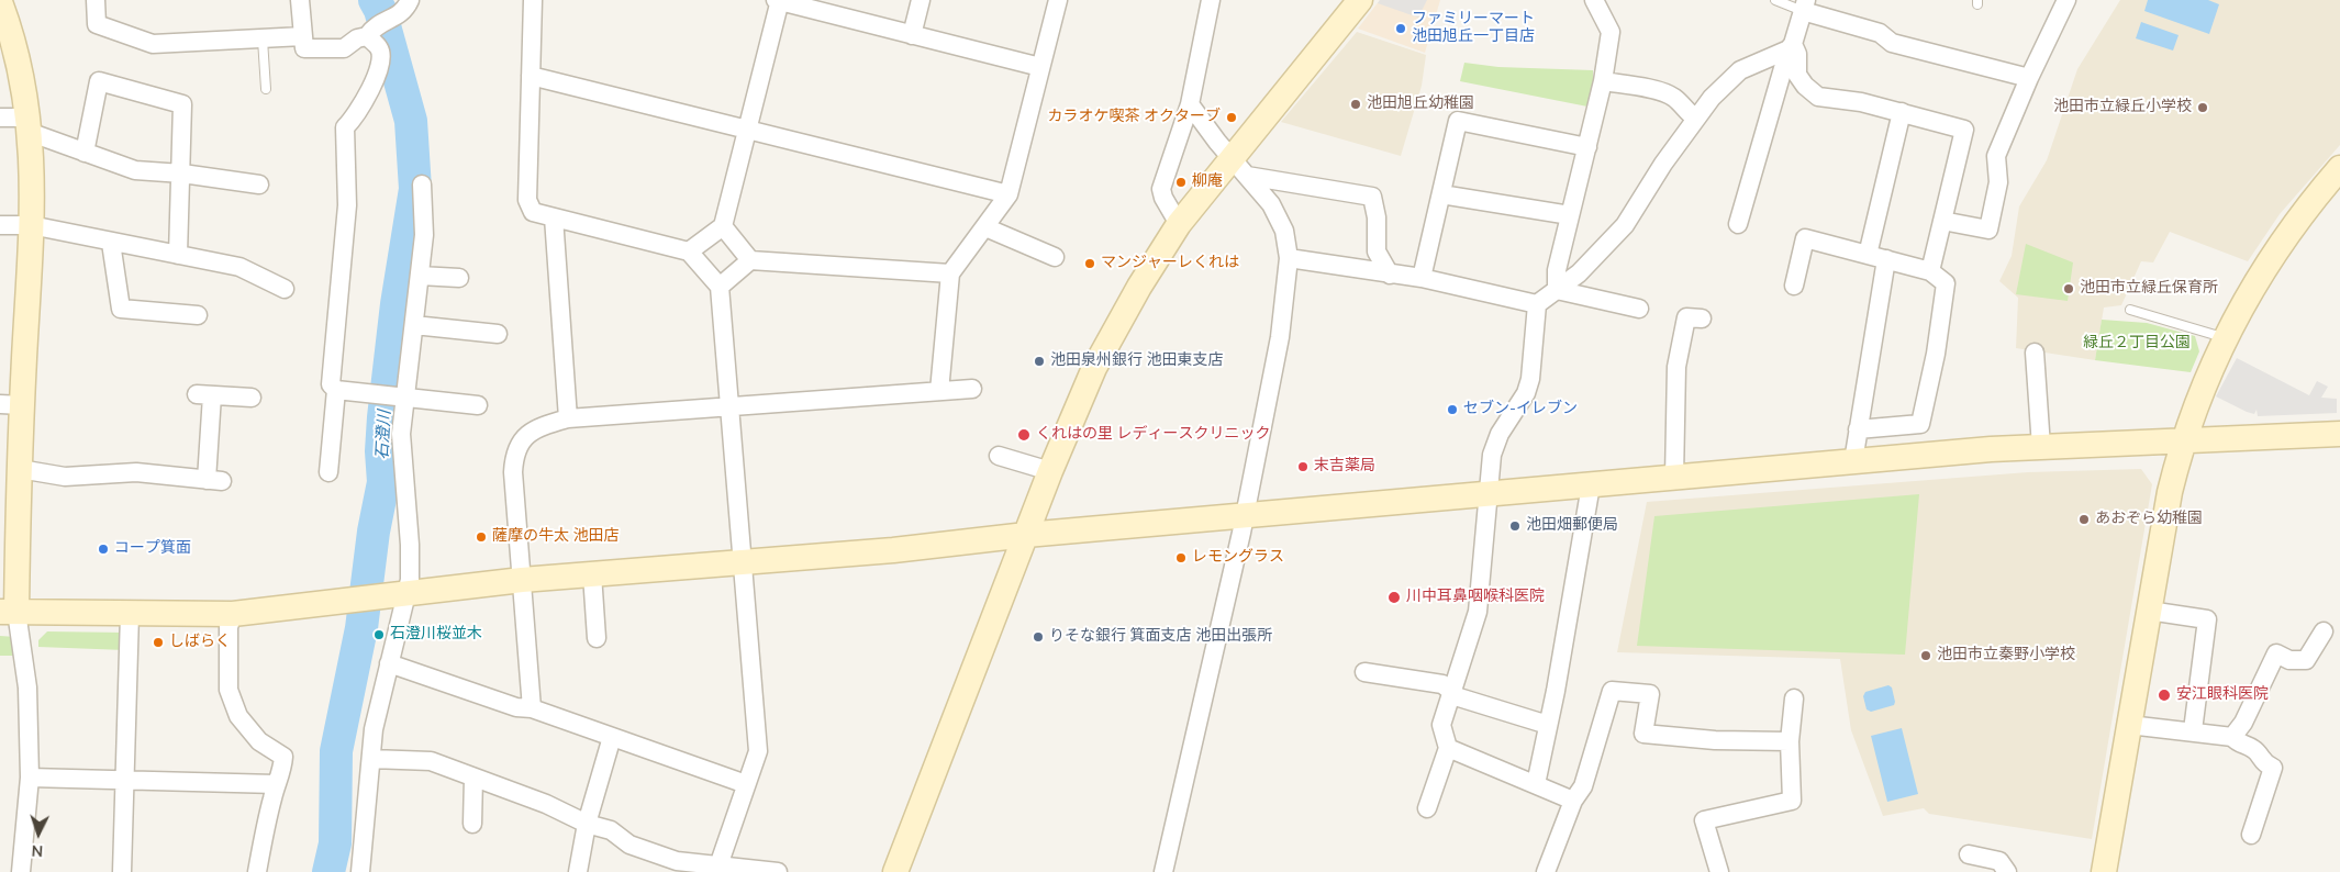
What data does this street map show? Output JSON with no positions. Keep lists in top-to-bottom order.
{
  "water": ["石澄川"],
  "parks": ["緑丘２丁目公園"],
  "places": [
    "ファミリーマート 池田旭丘一丁目店",
    "池田旭丘幼稚園",
    "池田市立緑丘小学校",
    "カラオケ喫茶 オクターブ",
    "柳庵",
    "マンジャーレくれは",
    "池田市立緑丘保育所",
    "池田泉州銀行 池田東支店",
    "セブン-イレブン",
    "くれはの里 レディースクリニック",
    "末吉薬局",
    "あおぞら幼稚園",
    "池田畑郵便局",
    "薩摩の牛太 池田店",
    "コープ箕面",
    "レモングラス",
    "川中耳鼻咽喉科医院",
    "石澄川桜並木",
    "りそな銀行 箕面支店 池田出張所",
    "しばらく",
    "池田市立秦野小学校",
    "安江眼科医院"
  ],
  "north": "bottom"
}
